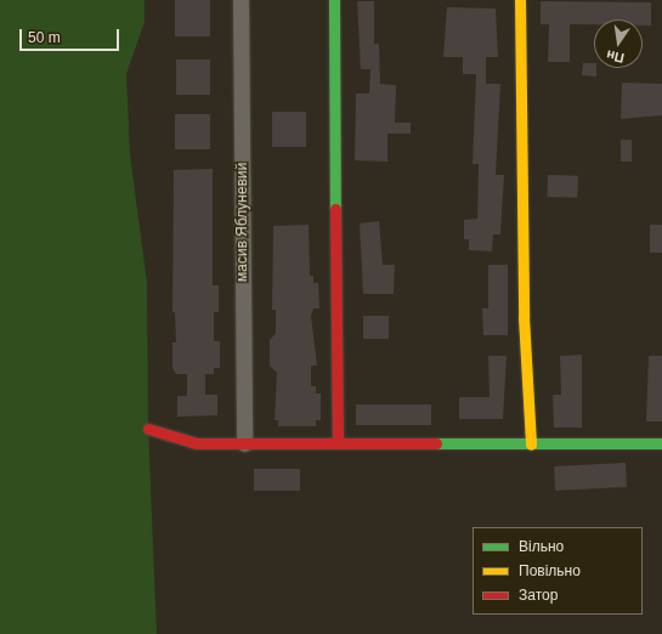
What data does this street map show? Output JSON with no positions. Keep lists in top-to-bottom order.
{
  "streets": {
    "street": ["масив Яблуневий"]
  },
  "legend": ["Вільно", "Повільно", "Затор"],
  "scale_bar": "50 m",
  "north": "bottom"
}
